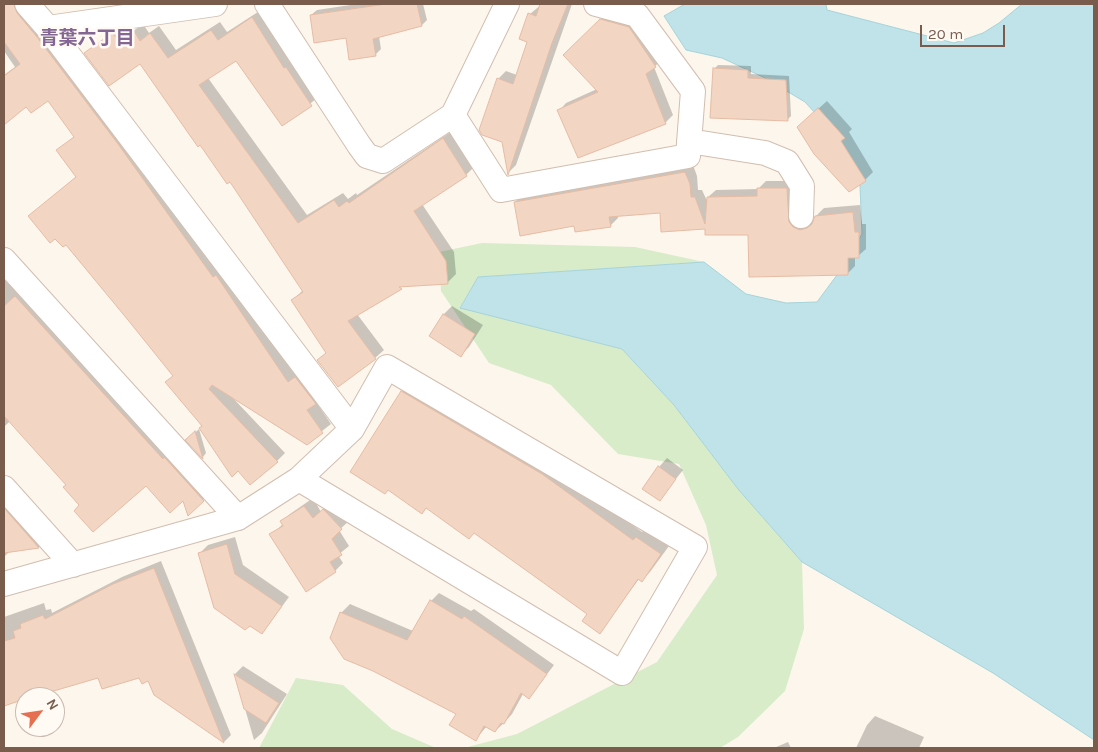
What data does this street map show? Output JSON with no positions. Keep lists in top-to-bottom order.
{
  "districts": ["青葉六丁目"],
  "scale_bar": "20 m",
  "north": "top right"
}
